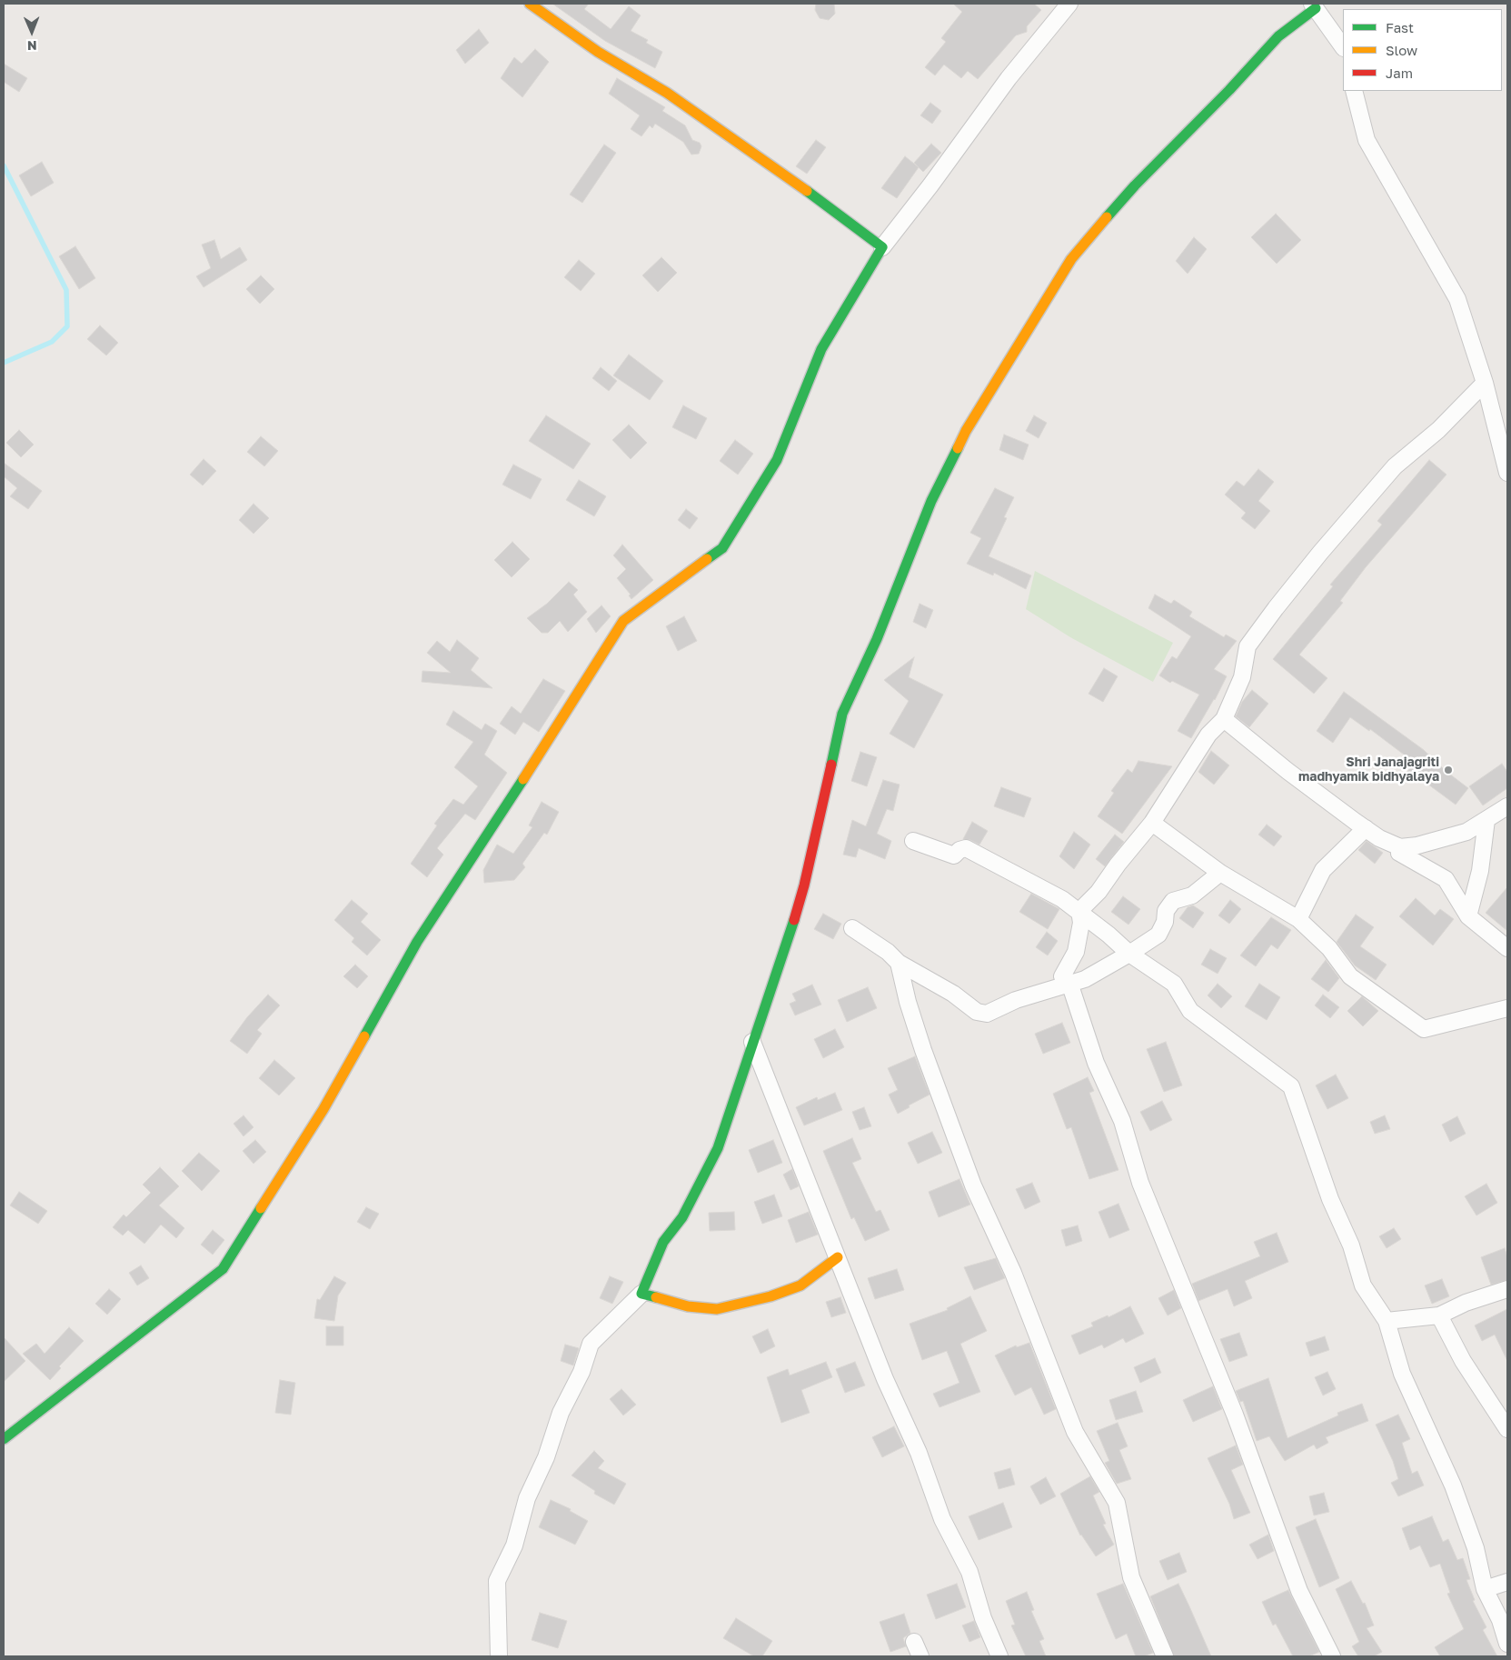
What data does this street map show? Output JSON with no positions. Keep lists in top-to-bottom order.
{
  "places": ["Shri Janajagriti madhyamik bidhyalaya"],
  "legend": ["Fast", "Slow", "Jam"],
  "north": "bottom"
}
